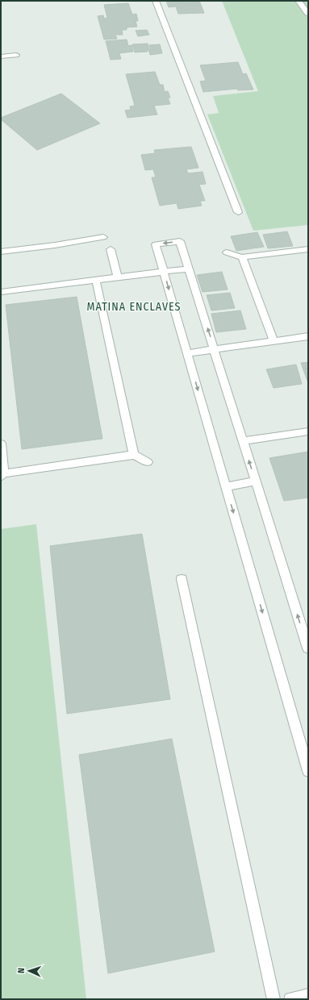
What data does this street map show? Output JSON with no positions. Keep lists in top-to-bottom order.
{
  "districts": ["MATINA ENCLAVES"],
  "north": "left"
}
